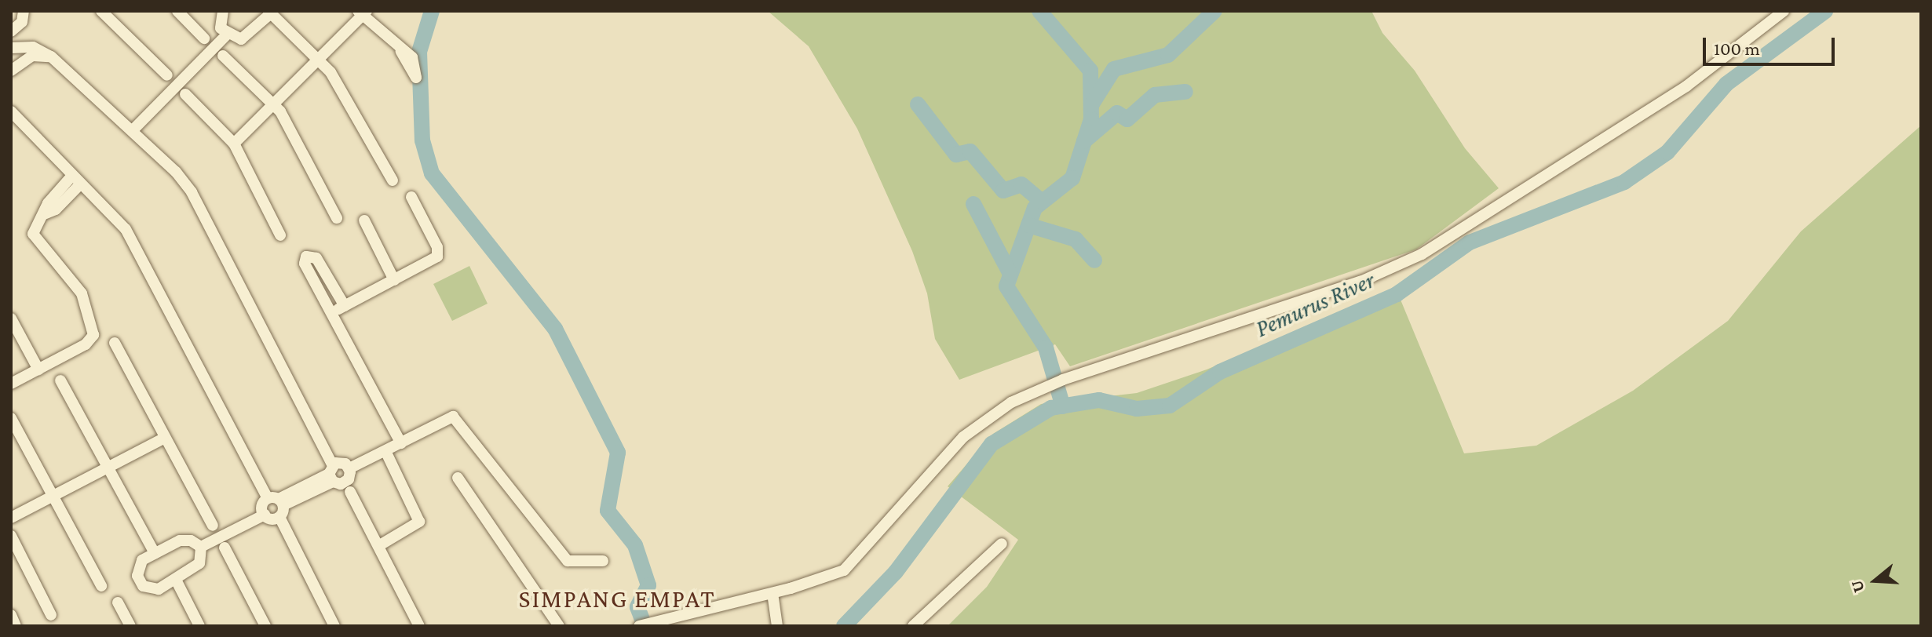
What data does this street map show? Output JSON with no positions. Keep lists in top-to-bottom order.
{
  "districts": ["SIMPANG EMPAT"],
  "water": ["Pemurus River"],
  "scale_bar": "100 m",
  "north": "left"
}
